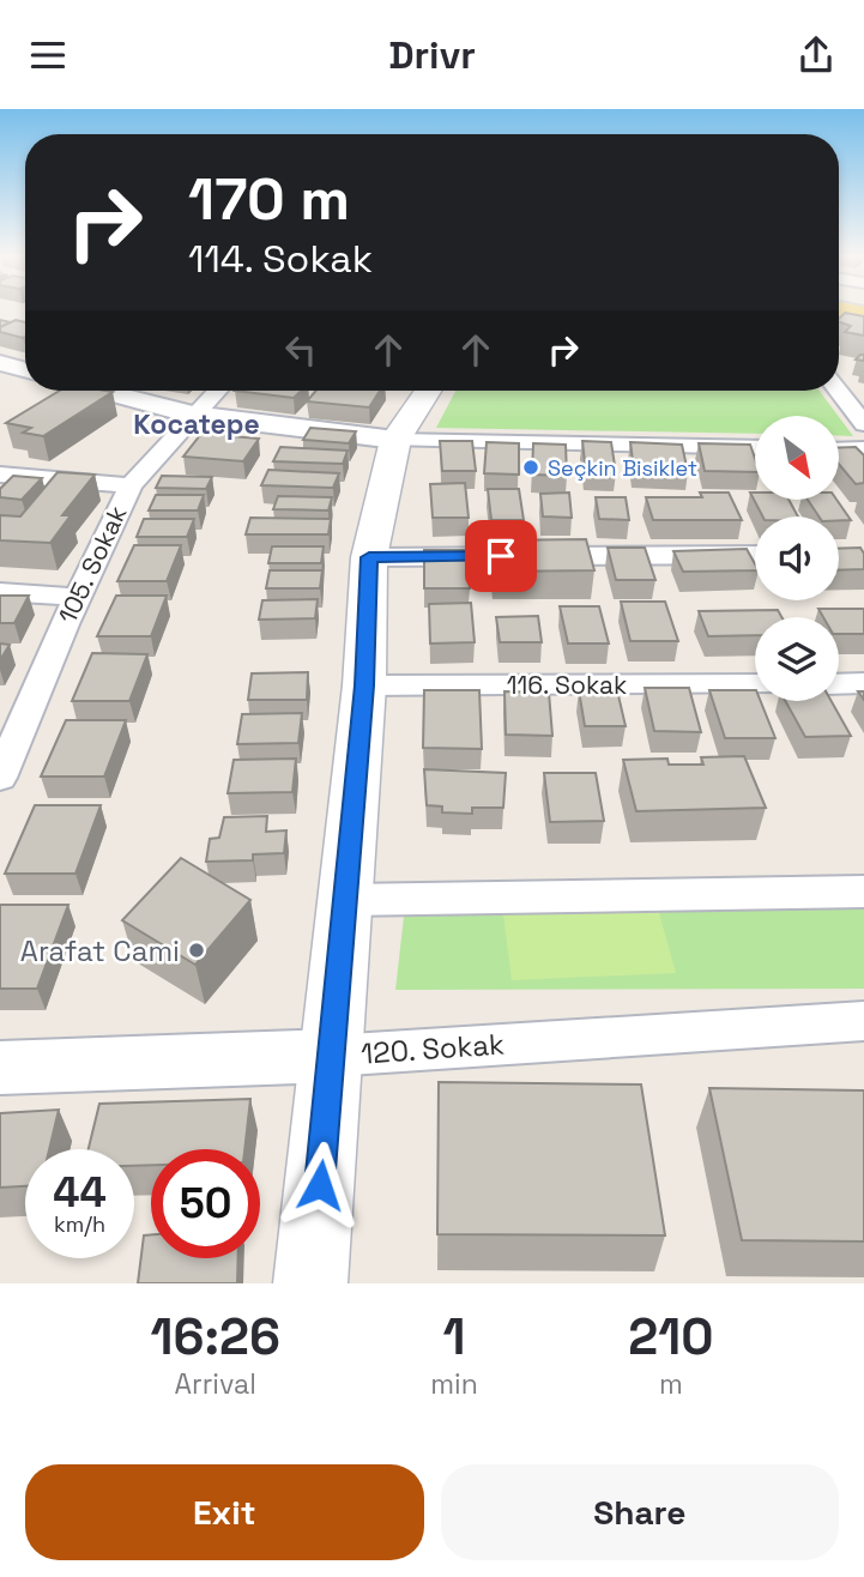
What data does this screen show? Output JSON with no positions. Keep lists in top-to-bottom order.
{
  "streets": {
    "street": ["105. Sokak", "116. Sokak", "120. Sokak"]
  },
  "districts": ["Kocatepe"],
  "places": ["Seçkin Bisiklet", "Arafat Cami"],
  "north": "bottom right",
  "page": {
    "header": "Drivr",
    "turn": ["170 m", "114. Sokak"],
    "speed": "44 km/h",
    "limit": "50",
    "eta": [
      "16:26",
      "Arrival",
      "1",
      "min",
      "210",
      "m"
    ],
    "buttons": ["Exit", "Share"]
  }
}
